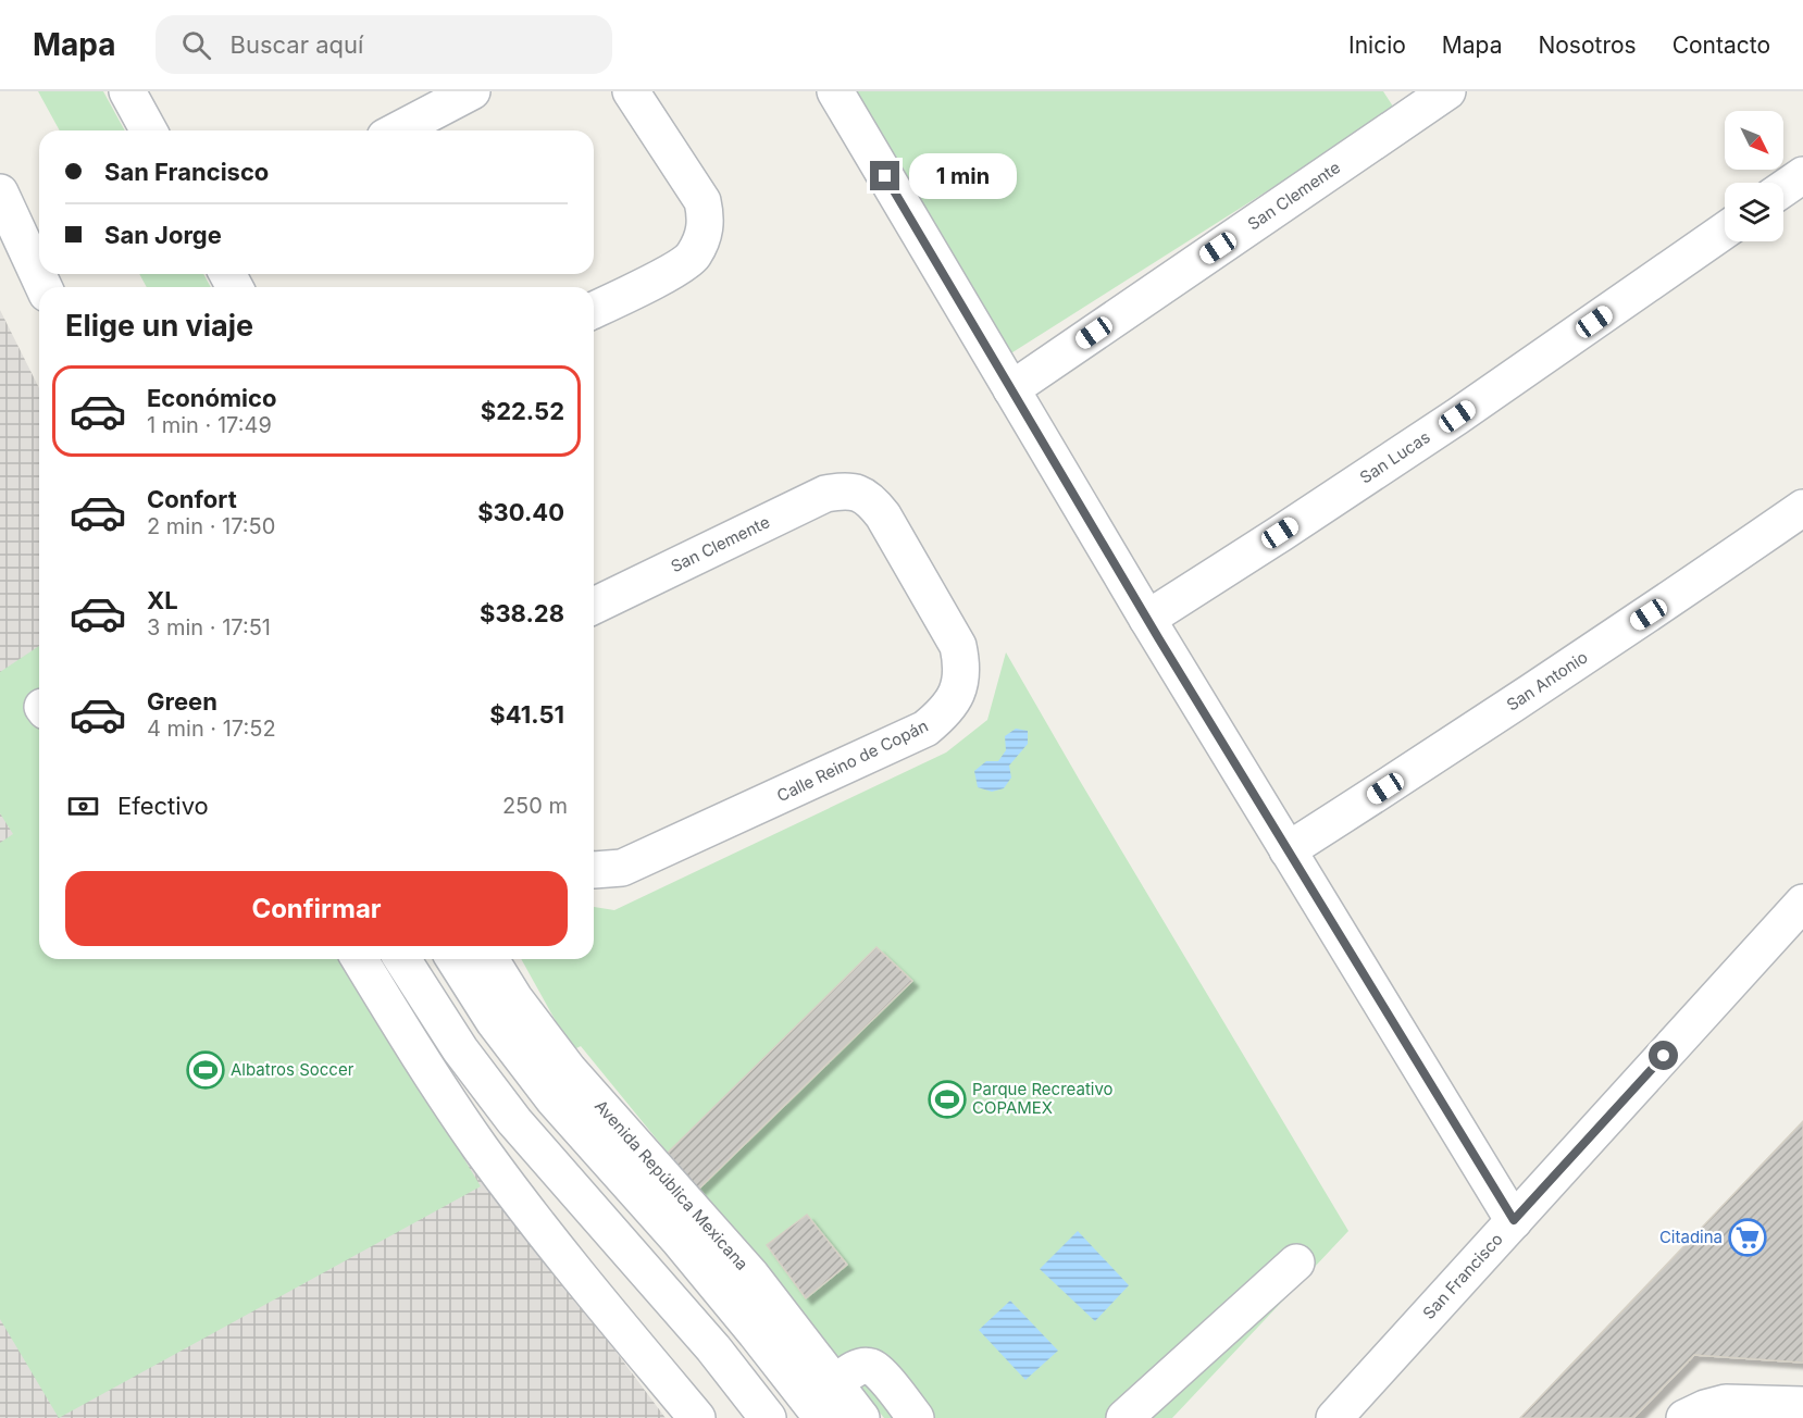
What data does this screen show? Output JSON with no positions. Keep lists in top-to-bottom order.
{
  "streets": {
    "street": [
      "San Clemente",
      "San Lucas",
      "San Antonio",
      "Calle Reino de Copán",
      "Avenida República Mexicana",
      "San Francisco"
    ]
  },
  "crossings": [
    ["San Clemente", "Calle Reino de Copán"]
  ],
  "places": {
    "sports": ["Albatros Soccer", "Parque Recreativo COPAMEX"],
    "supermarket": ["Citadina"]
  },
  "north": "bottom right",
  "page": {
    "header": "Mapa",
    "search": "Buscar aquí",
    "nav": [
      "Inicio",
      "Mapa",
      "Nosotros",
      "Contacto"
    ],
    "banner": ["San Francisco", "San Jorge"],
    "bubble": "1 min",
    "heading": "Elige un viaje",
    "list": [
      {
        "name": "Económico",
        "note": "1 min · 17:49",
        "value": "$22.52"
      },
      {
        "name": "Confort",
        "note": "2 min · 17:50",
        "value": "$30.40"
      },
      {
        "name": "XL",
        "note": "3 min · 17:51",
        "value": "$38.28"
      },
      {
        "name": "Green",
        "note": "4 min · 17:52",
        "value": "$41.51"
      }
    ],
    "pay": ["Efectivo", "250 m"],
    "buttons": "Confirmar"
  }
}
